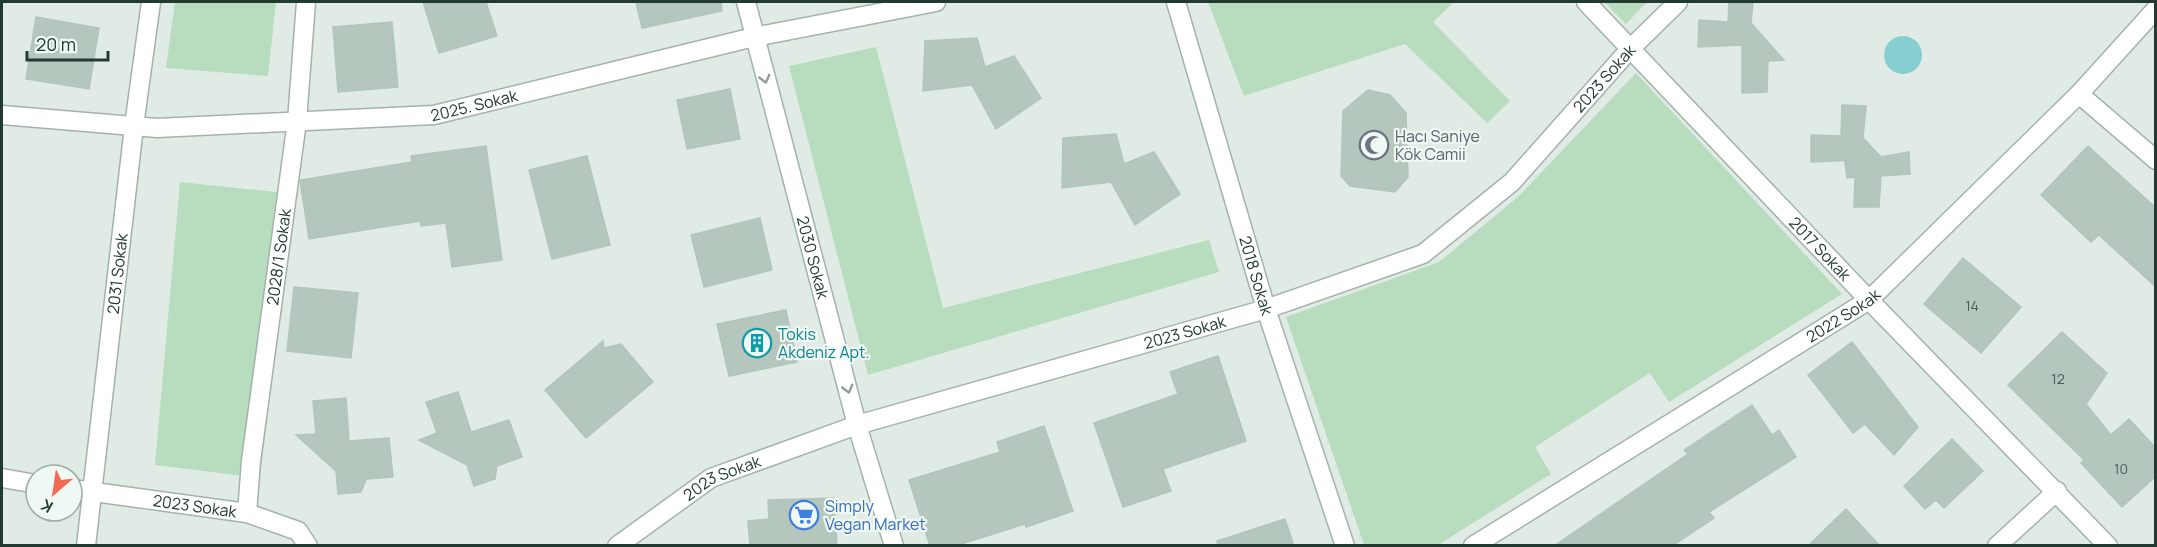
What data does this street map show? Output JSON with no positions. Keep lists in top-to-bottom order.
{
  "streets": {
    "street": [
      "2023 Sokak",
      "2025. Sokak",
      "2017 Sokak",
      "2030 Sokak",
      "2028/1 Sokak",
      "2031 Sokak",
      "2018 Sokak",
      "2022 Sokak"
    ]
  },
  "crossings": [
    ["2023 Sokak", "2017 Sokak"],
    ["2023 Sokak", "2030 Sokak"],
    ["2023 Sokak", "2028/1 Sokak"],
    ["2023 Sokak", "2031 Sokak"],
    ["2023 Sokak", "2018 Sokak"],
    ["2025. Sokak", "2030 Sokak"],
    ["2025. Sokak", "2028/1 Sokak"],
    ["2025. Sokak", "2031 Sokak"],
    ["2017 Sokak", "2022 Sokak"]
  ],
  "one_way": ["2030 Sokak"],
  "places": {
    "mosque": ["Hacı Saniye Kök Camii"],
    "building": ["Tokis Akdeniz Apt."],
    "supermarket": ["Simply Vegan Market"]
  },
  "house_numbers": ["14", "12", "10"],
  "scale_bar": "20 m",
  "north": "bottom left"
}
